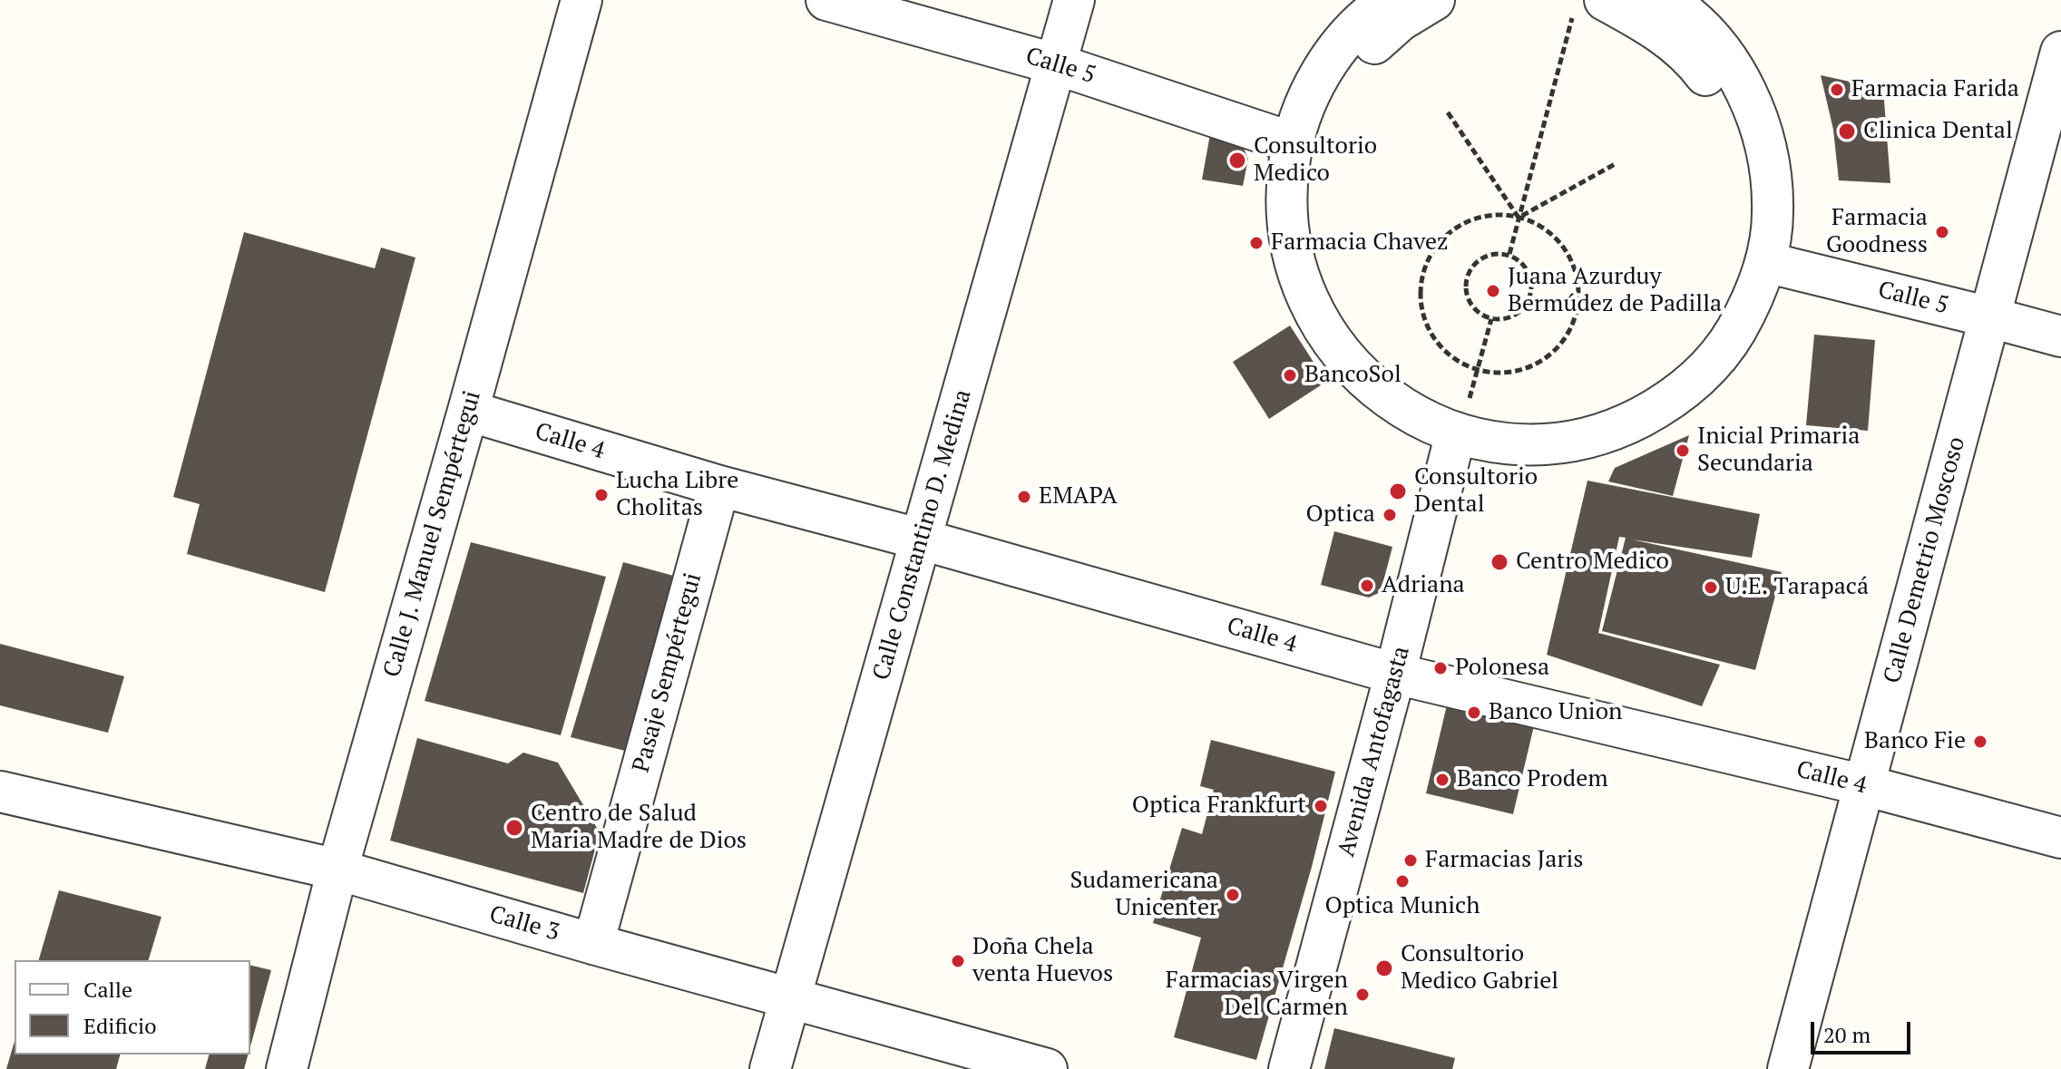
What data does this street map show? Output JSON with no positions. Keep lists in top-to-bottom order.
{
  "streets": {
    "street": [
      "Calle 5",
      "Calle 4",
      "Calle J. Manuel Sempértegui",
      "Calle Constantino D. Medina",
      "Calle Demetrio Moscoso",
      "Pasaje Sempértegui",
      "Avenida Antofagasta",
      "Calle 3"
    ]
  },
  "crossings": [
    ["Calle 5", "Calle Constantino D. Medina"],
    ["Calle 5", "Calle Demetrio Moscoso"],
    ["Calle 4", "Calle J. Manuel Sempértegui"],
    ["Calle 4", "Calle Constantino D. Medina"],
    ["Calle 4", "Calle Demetrio Moscoso"],
    ["Calle 4", "Pasaje Sempértegui"],
    ["Calle 4", "Avenida Antofagasta"],
    ["Calle J. Manuel Sempértegui", "Calle 3"],
    ["Calle Constantino D. Medina", "Calle 3"],
    ["Pasaje Sempértegui", "Calle 3"]
  ],
  "places": [
    "Farmacia Farida",
    "Clinica Dental",
    "Consultorio Medico",
    "Farmacia Goodness",
    "Farmacia Chavez",
    "Juana Azurduy Bermúdez de Padilla",
    "BancoSol",
    "Inicial Primaria Secundaria",
    "Consultorio Dental",
    "Lucha Libre Cholitas",
    "EMAPA",
    "Optica",
    "Centro Medico",
    "Adriana",
    "U.E. Tarapacá",
    "Polonesa",
    "Banco Union",
    "Banco Fie",
    "Banco Prodem",
    "Optica Frankfurt",
    "Centro de Salud Maria Madre de Dios",
    "Farmacias Jaris",
    "Optica Munich",
    "Sudamericana Unicenter",
    "Doña Chela venta Huevos",
    "Consultorio Medico Gabriel",
    "Farmacias Virgen Del Carmen"
  ],
  "legend": ["Calle", "Edificio"],
  "scale_bar": "20 m"
}
